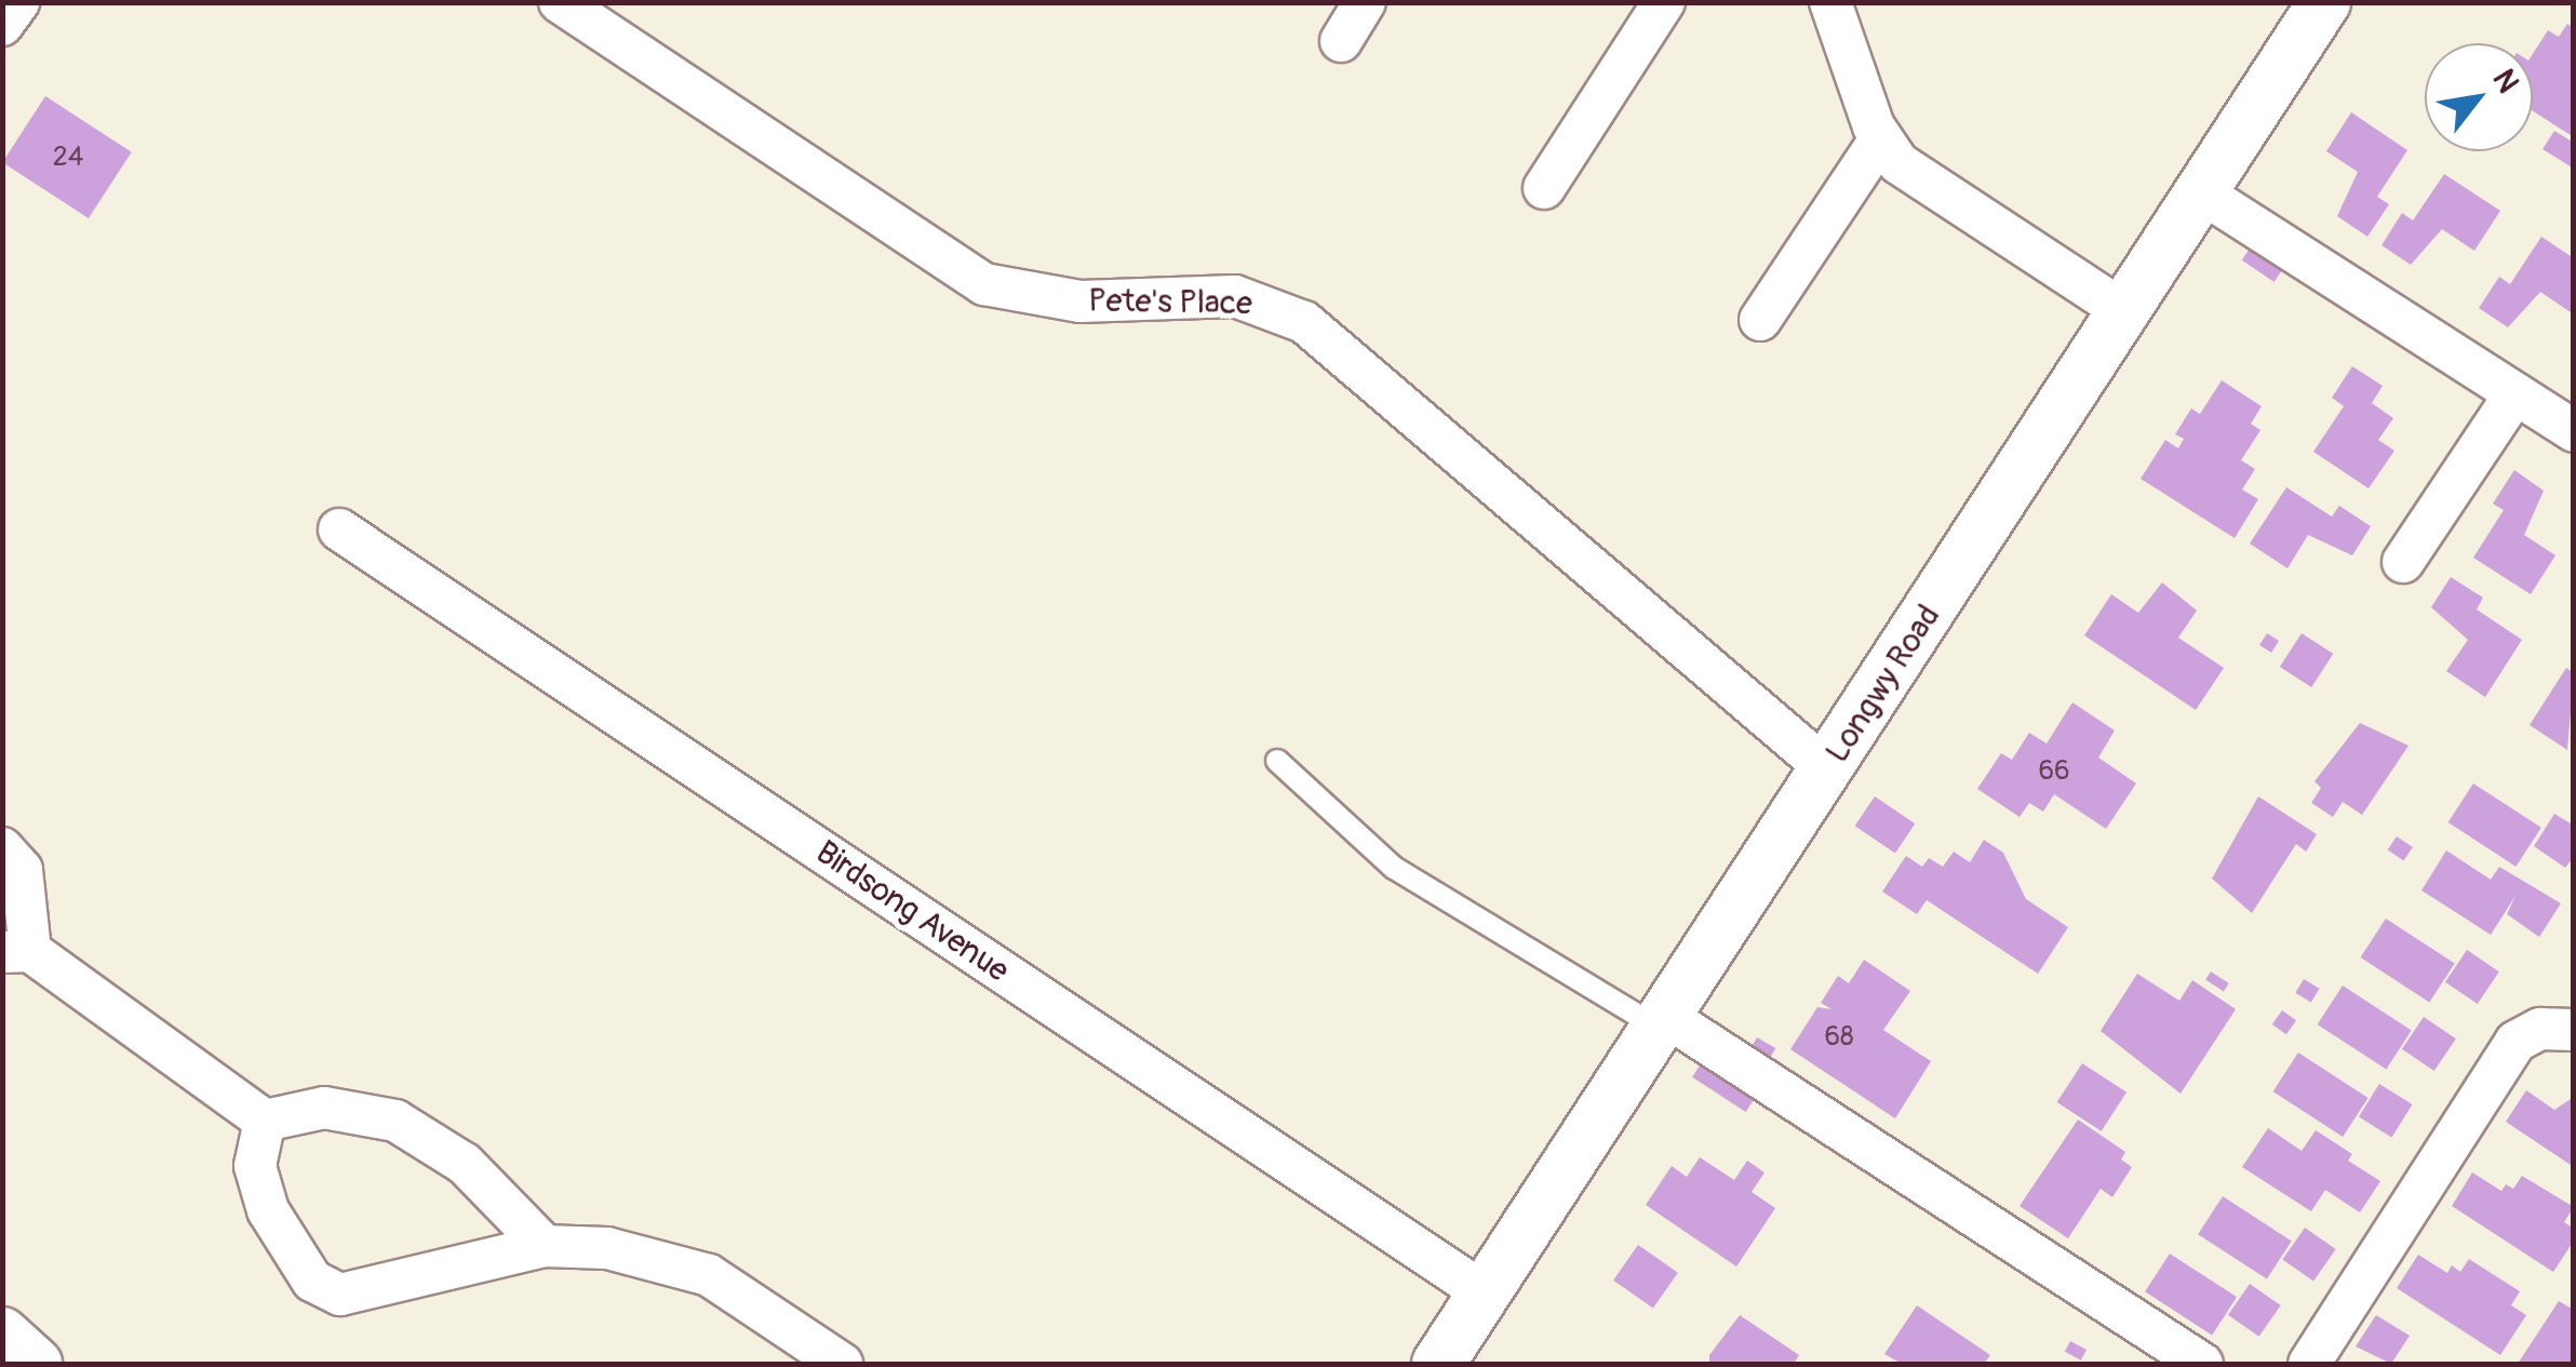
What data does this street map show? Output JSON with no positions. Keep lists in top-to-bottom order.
{
  "streets": {
    "street": ["Pete's Place", "Longwy Road", "Birdsong Avenue"]
  },
  "crossings": [
    ["Pete's Place", "Longwy Road"],
    ["Longwy Road", "Birdsong Avenue"]
  ],
  "house_numbers": ["24", "66", "68"],
  "north": "top right"
}
